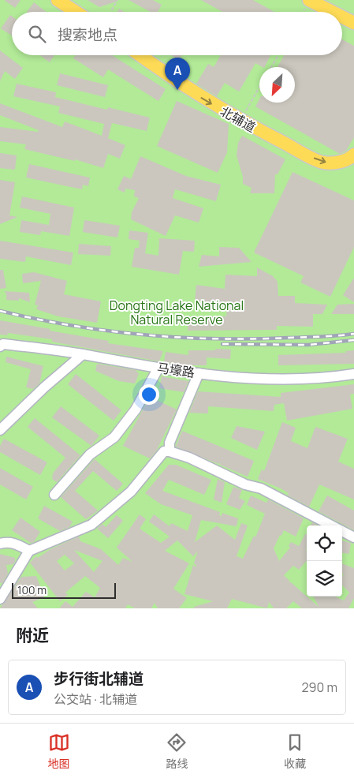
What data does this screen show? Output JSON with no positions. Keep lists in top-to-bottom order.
{
  "streets": {
    "main road": ["北辅道"],
    "street": ["马壕路"]
  },
  "one_way": ["北辅道"],
  "parks": ["Dongting Lake National Natural Reserve"],
  "scale_bar": "100 m",
  "north": "bottom left",
  "page": {
    "search": "搜索地点",
    "pins": "A",
    "scale": "100 m",
    "heading": "附近",
    "list": [
      {
        "mark": "A",
        "name": "步行街北辅道",
        "note": "公交站 · 北辅道",
        "value": "290 m"
      }
    ],
    "nav": ["地图", "路线", "收藏"]
  }
}
